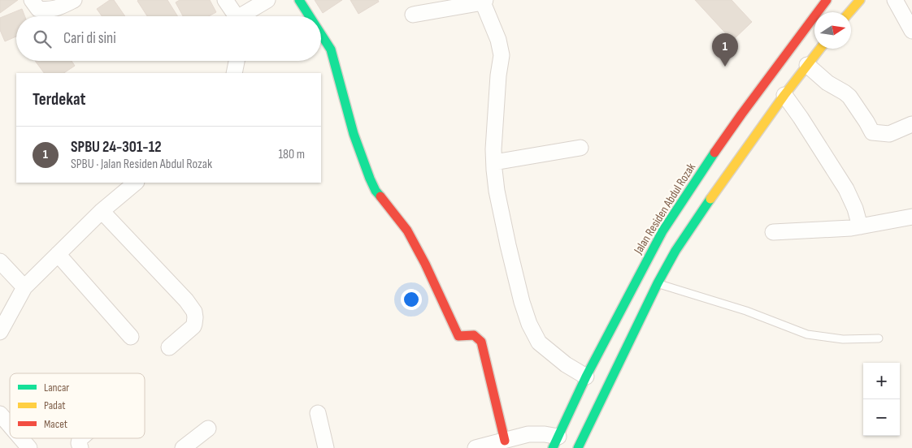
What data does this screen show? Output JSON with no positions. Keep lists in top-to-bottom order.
{
  "streets": {
    "main road": ["Jalan Residen Abdul Rozak"]
  },
  "legend": ["Lancar", "Padat", "Macet"],
  "north": "right",
  "page": {
    "search": "Cari di sini",
    "pins": "1",
    "heading": "Terdekat",
    "list": [
      {
        "mark": "1",
        "name": "SPBU 24-301-12",
        "note": "SPBU · Jalan Residen Abdul Rozak",
        "value": "180 m"
      }
    ],
    "map_buttons": ["+", "−"]
  }
}
